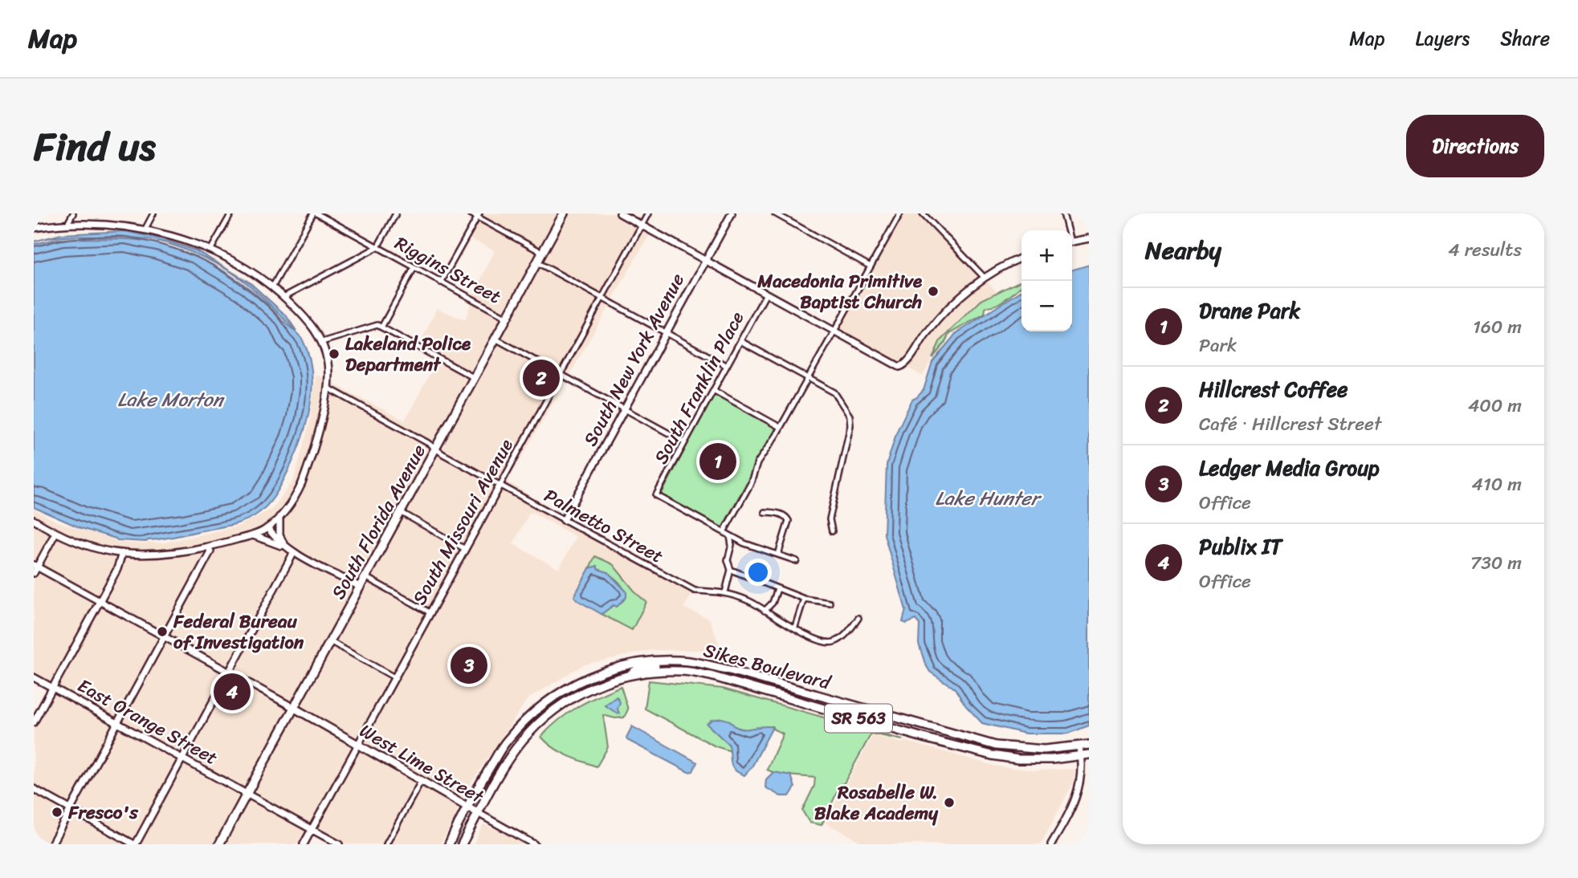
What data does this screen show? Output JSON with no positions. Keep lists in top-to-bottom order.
{
  "streets": {
    "main road": [
      "South Florida Avenue",
      "Sikes Boulevard",
      "SR 563",
      "West Lime Street"
    ],
    "street": [
      "Riggins Street",
      "South New York Avenue",
      "South Franklin Place",
      "South Missouri Avenue",
      "Palmetto Street",
      "East Orange Street"
    ]
  },
  "crossings": [
    ["Riggins Street", "South Florida Avenue"],
    ["South New York Avenue", "Palmetto Street"],
    ["South Florida Avenue", "Palmetto Street"],
    ["South Florida Avenue", "East Orange Street"],
    ["South Florida Avenue", "West Lime Street"],
    ["South Missouri Avenue", "Palmetto Street"],
    ["South Missouri Avenue", "East Orange Street"],
    ["South Missouri Avenue", "West Lime Street"],
    ["Sikes Boulevard", "West Lime Street"]
  ],
  "water": ["Lake Morton", "Lake Hunter"],
  "places": [
    "Macedonia Primitive Baptist Church",
    "Lakeland Police Department",
    "Federal Bureau of Investigation",
    "Rosabelle W. Blake Academy",
    "Fresco's"
  ],
  "page": {
    "header": "Map",
    "nav": ["Map", "Layers", "Share"],
    "title": "Find us",
    "buttons": "Directions",
    "heading": ["Nearby", "4 results"],
    "map_buttons": ["+", "−"],
    "list": [
      {
        "mark": "1",
        "name": "Drane Park",
        "note": "Park",
        "value": "160 m"
      },
      {
        "mark": "2",
        "name": "Hillcrest Coffee",
        "note": "Café · Hillcrest Street",
        "value": "400 m"
      },
      {
        "mark": "3",
        "name": "Ledger Media Group",
        "note": "Office",
        "value": "410 m"
      },
      {
        "mark": "4",
        "name": "Publix IT",
        "note": "Office",
        "value": "730 m"
      }
    ],
    "pins": [
      "2",
      "1",
      "3",
      "4"
    ]
  }
}
